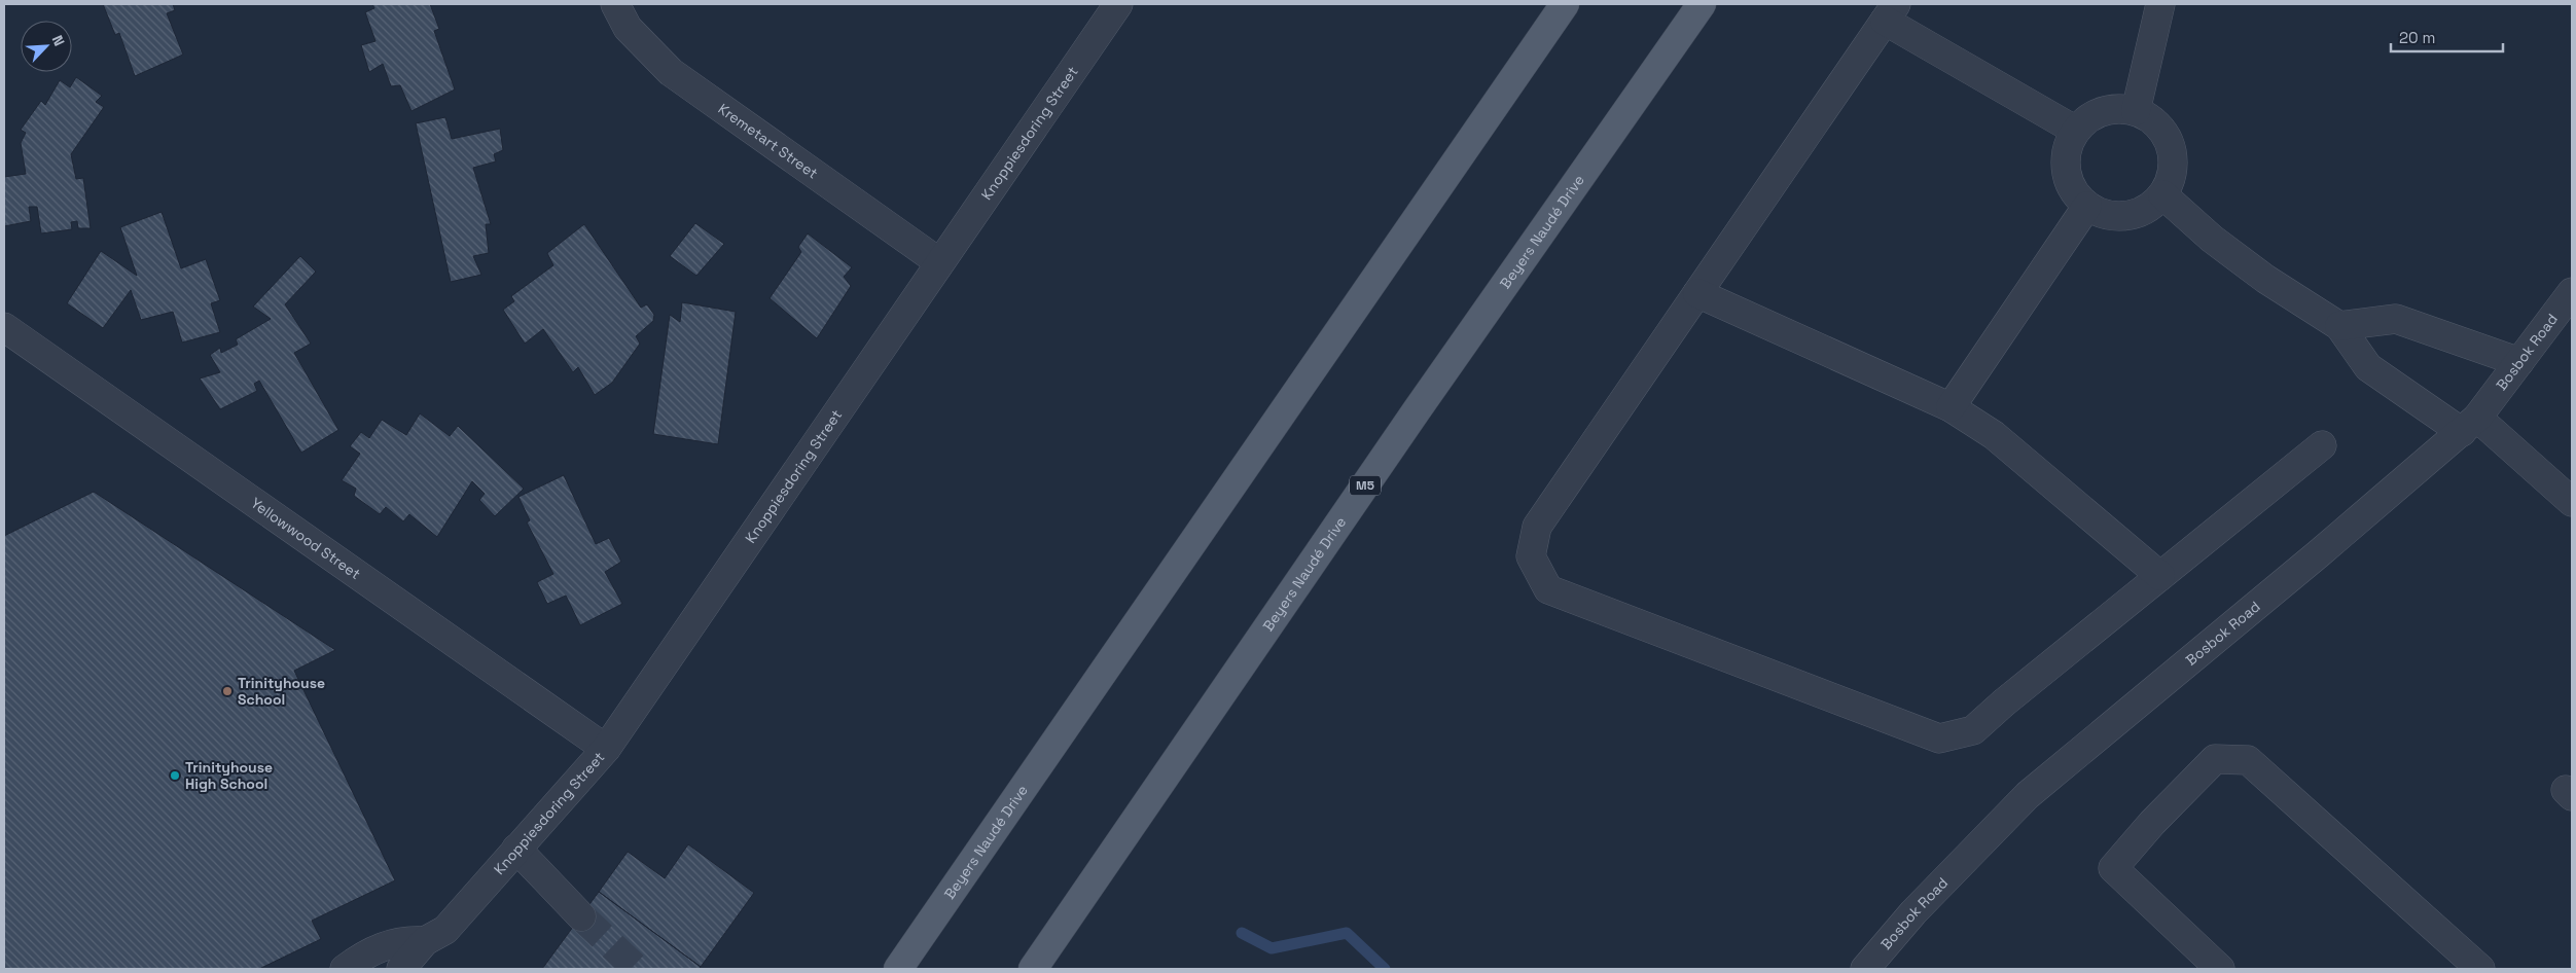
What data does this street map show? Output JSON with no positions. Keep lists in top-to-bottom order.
{
  "streets": {
    "main road": ["Beyers Naudé Drive", "M5"],
    "street": [
      "Knoppiesdoring Street",
      "Kremetart Street",
      "Bosbok Road",
      "Yellowwood Street"
    ]
  },
  "crossings": [
    ["Knoppiesdoring Street", "Kremetart Street"],
    ["Knoppiesdoring Street", "Yellowwood Street"]
  ],
  "places": ["Trinityhouse School", "Trinityhouse High School"],
  "scale_bar": "20 m",
  "north": "top right"
}
